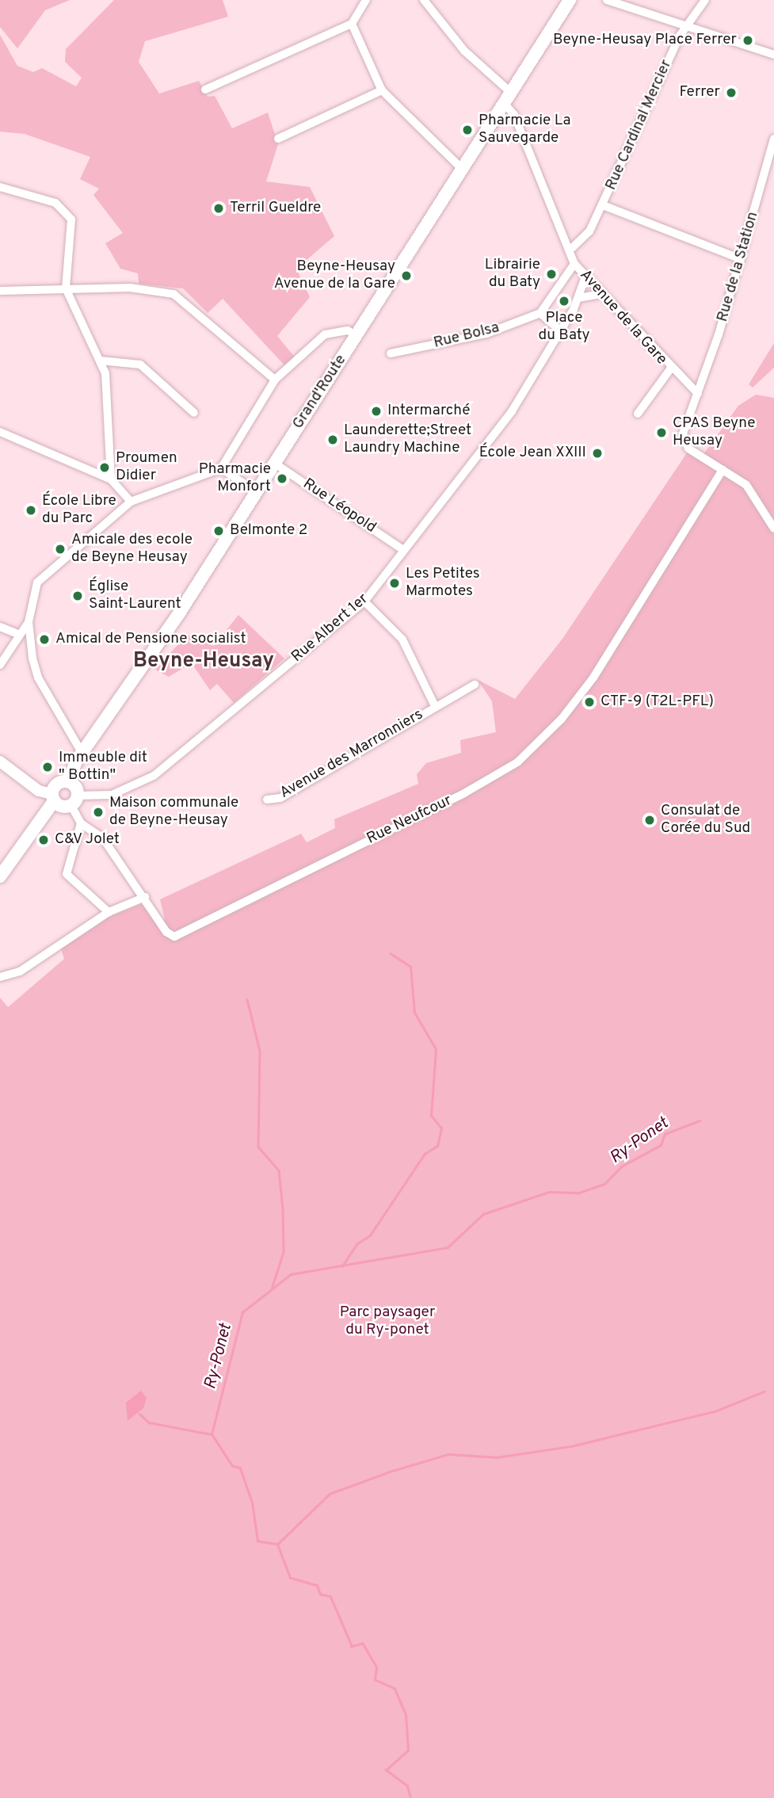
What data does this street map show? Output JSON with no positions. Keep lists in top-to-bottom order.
{
  "streets": {
    "main road": ["Grand'Route"],
    "street": [
      "Rue Cardinal Mercier",
      "Rue de la Station",
      "Avenue de la Gare",
      "Rue Bolsa",
      "Rue Léopold",
      "Rue Albert 1er",
      "Avenue des Marronniers",
      "Rue Neufcour"
    ]
  },
  "crossings": [
    ["Rue Cardinal Mercier", "Avenue de la Gare"],
    ["Rue de la Station", "Avenue de la Gare"],
    ["Avenue de la Gare", "Grand'Route"],
    ["Grand'Route", "Rue Léopold"],
    ["Grand'Route", "Rue Albert 1er"],
    ["Rue Léopold", "Rue Albert 1er"],
    ["Rue Albert 1er", "Avenue des Marronniers"]
  ],
  "districts": ["Beyne-Heusay"],
  "water": ["Ry-Ponet"],
  "parks": ["Parc paysager du Ry-ponet"],
  "places": [
    "Beyne-Heusay Place Ferrer",
    "Ferrer",
    "Pharmacie La Sauvegarde",
    "Terril Gueldre",
    "Librairie du Baty",
    "Beyne-Heusay Avenue de la Gare",
    "Place du Baty",
    "Intermarché",
    "CPAS Beyne Heusay",
    "Launderette;Street Laundry Machine",
    "École Jean XXIII",
    "Proumen Didier",
    "Pharmacie Monfort",
    "École Libre du Parc",
    "Belmonte 2",
    "Amicale des ecole de Beyne Heusay",
    "Les Petites Marmotes",
    "Église Saint-Laurent",
    "Amical de Pensione socialist",
    "CTF-9 (T2L-PFL)",
    "Immeuble dit \" Bottin\"",
    "Maison communale de Beyne-Heusay",
    "Consulat de Corée du Sud",
    "C&V Jolet"
  ]
}
